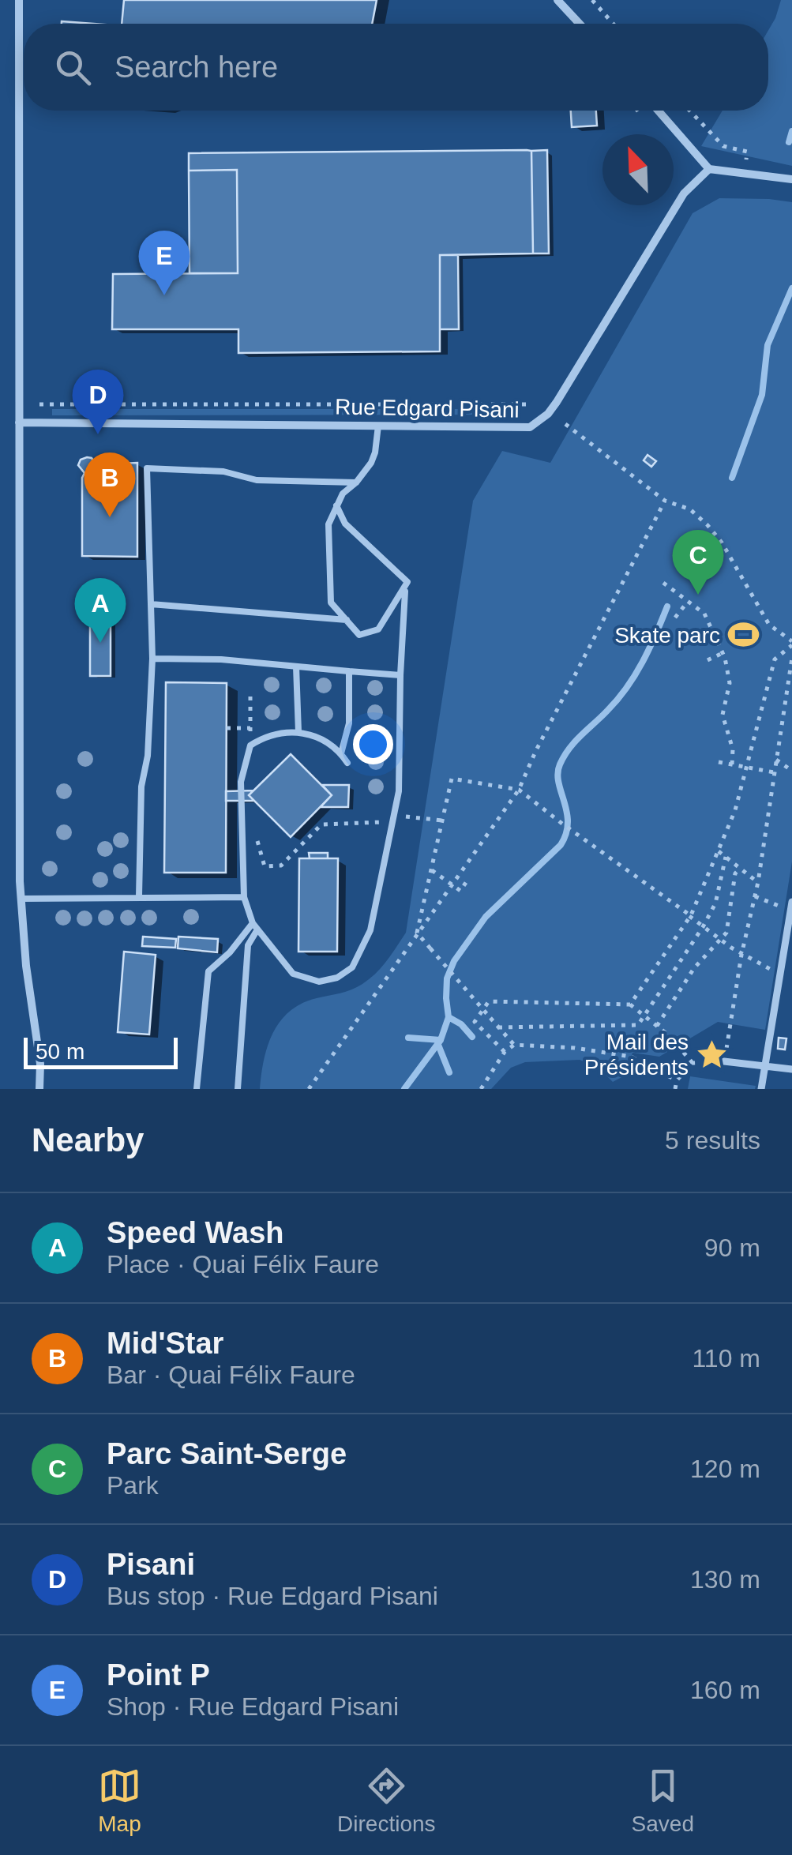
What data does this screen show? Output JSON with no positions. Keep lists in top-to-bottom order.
{
  "streets": {
    "street": ["Rue Edgard Pisani"]
  },
  "places": {
    "sports": ["Skate parc"],
    "place": ["Mail des Présidents"]
  },
  "scale_bar": "50 m",
  "north": "top left",
  "page": {
    "search": "Search here",
    "pins": [
      "E",
      "D",
      "B",
      "C",
      "A"
    ],
    "scale": "50 m",
    "heading": ["Nearby", "5 results"],
    "list": [
      {
        "mark": "A",
        "name": "Speed Wash",
        "note": "Place · Quai Félix Faure",
        "value": "90 m"
      },
      {
        "mark": "B",
        "name": "Mid'Star",
        "note": "Bar · Quai Félix Faure",
        "value": "110 m"
      },
      {
        "mark": "C",
        "name": "Parc Saint-Serge",
        "note": "Park",
        "value": "120 m"
      },
      {
        "mark": "D",
        "name": "Pisani",
        "note": "Bus stop · Rue Edgard Pisani",
        "value": "130 m"
      },
      {
        "mark": "E",
        "name": "Point P",
        "note": "Shop · Rue Edgard Pisani",
        "value": "160 m"
      }
    ],
    "nav": ["Map", "Directions", "Saved"]
  }
}
